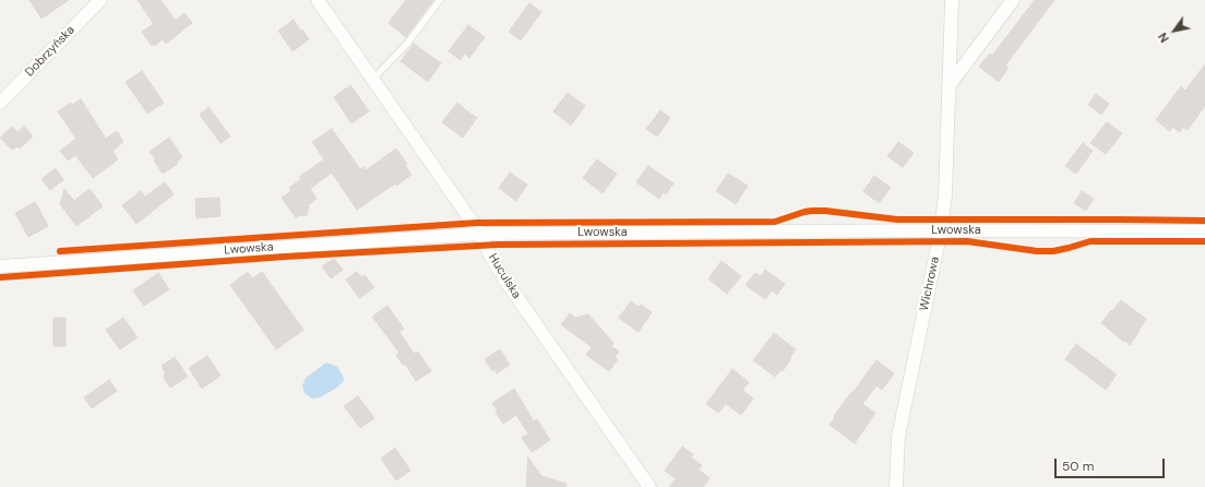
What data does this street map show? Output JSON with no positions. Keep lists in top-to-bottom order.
{
  "streets": {
    "street": [
      "Dobrzyńska",
      "Lwowska",
      "Huculska",
      "Wichrowa"
    ]
  },
  "crossings": [
    ["Lwowska", "Huculska"],
    ["Lwowska", "Wichrowa"]
  ],
  "scale_bar": "50 m",
  "north": "bottom left"
}
